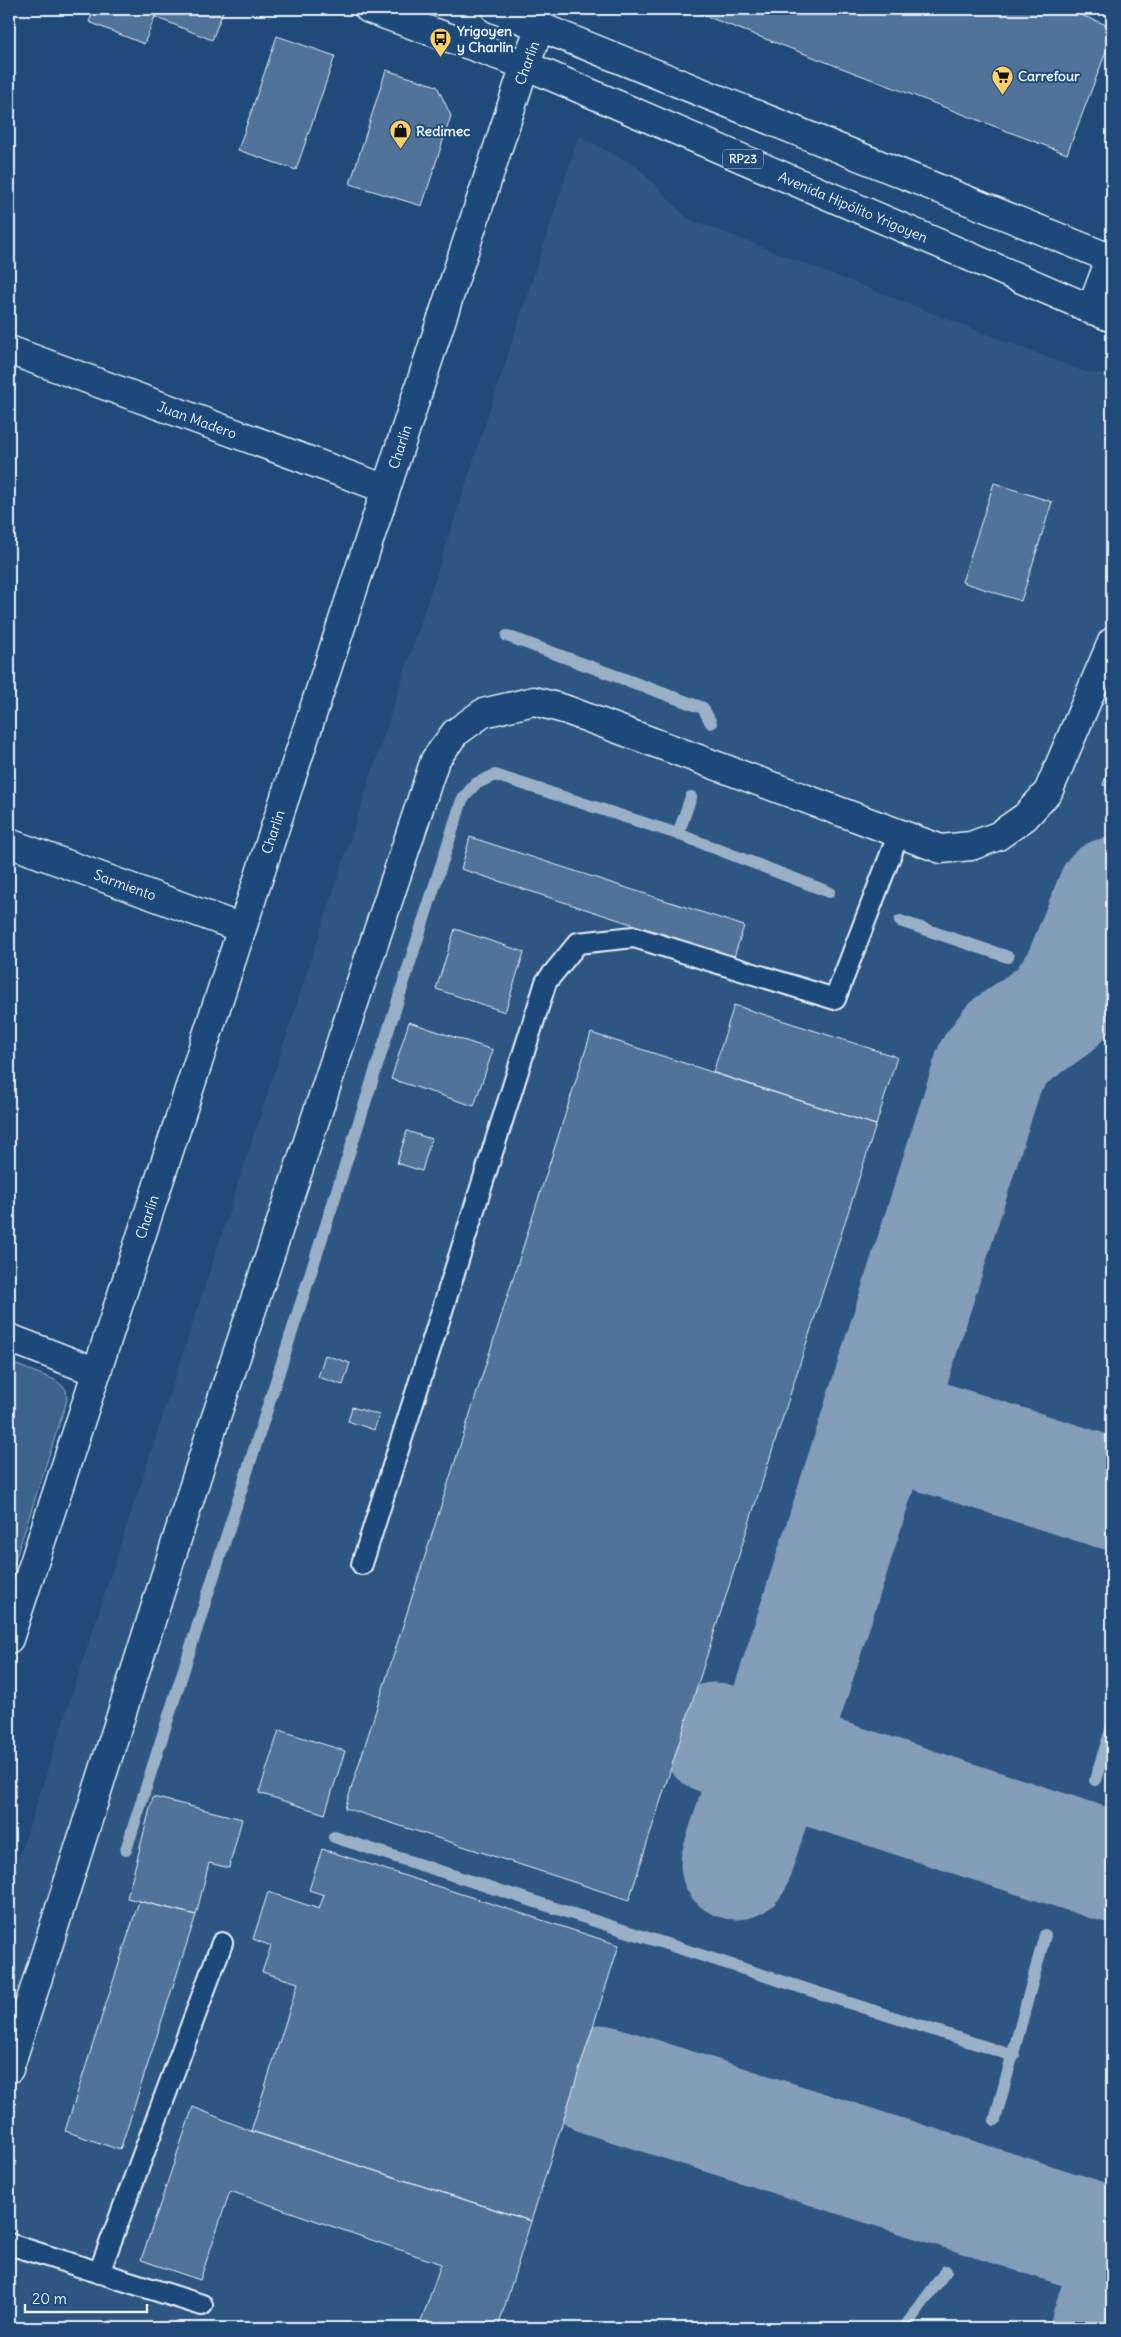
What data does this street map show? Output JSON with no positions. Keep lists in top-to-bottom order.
{
  "streets": {
    "street": [
      "Charlín",
      "RP23",
      "Avenida Hipólito Yrigoyen",
      "Juan Madero",
      "Sarmiento"
    ]
  },
  "crossings": [
    ["Charlín", "Avenida Hipólito Yrigoyen"],
    ["Charlín", "Juan Madero"],
    ["Charlín", "Sarmiento"]
  ],
  "places": {
    "bus stop": ["Yrigoyen y Charlín"],
    "supermarket": ["Carrefour"],
    "shop": ["Redimec"]
  },
  "scale_bar": "20 m"
}
